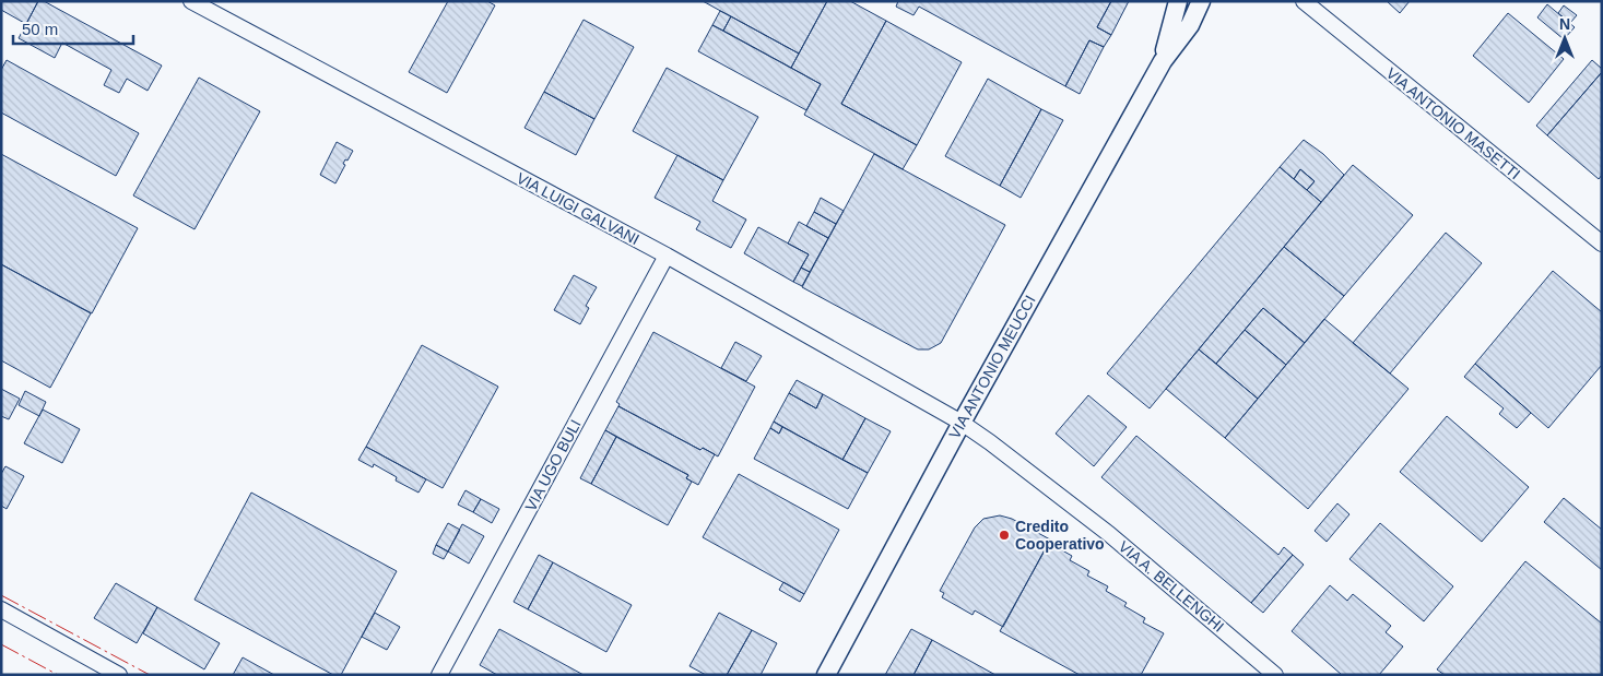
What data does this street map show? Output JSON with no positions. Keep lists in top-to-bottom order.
{
  "streets": {
    "street": [
      "VIA ANTONIO MASETTI",
      "VIA LUIGI GALVANI",
      "VIA ANTONIO MEUCCI",
      "VIA UGO BULI",
      "VIA A. BELLENGHI"
    ]
  },
  "crossings": [
    ["VIA LUIGI GALVANI", "VIA ANTONIO MEUCCI"],
    ["VIA LUIGI GALVANI", "VIA UGO BULI"],
    ["VIA LUIGI GALVANI", "VIA A. BELLENGHI"],
    ["VIA ANTONIO MEUCCI", "VIA A. BELLENGHI"]
  ],
  "places": ["Credito Cooperativo"],
  "scale_bar": "50 m",
  "north": "top"
}
